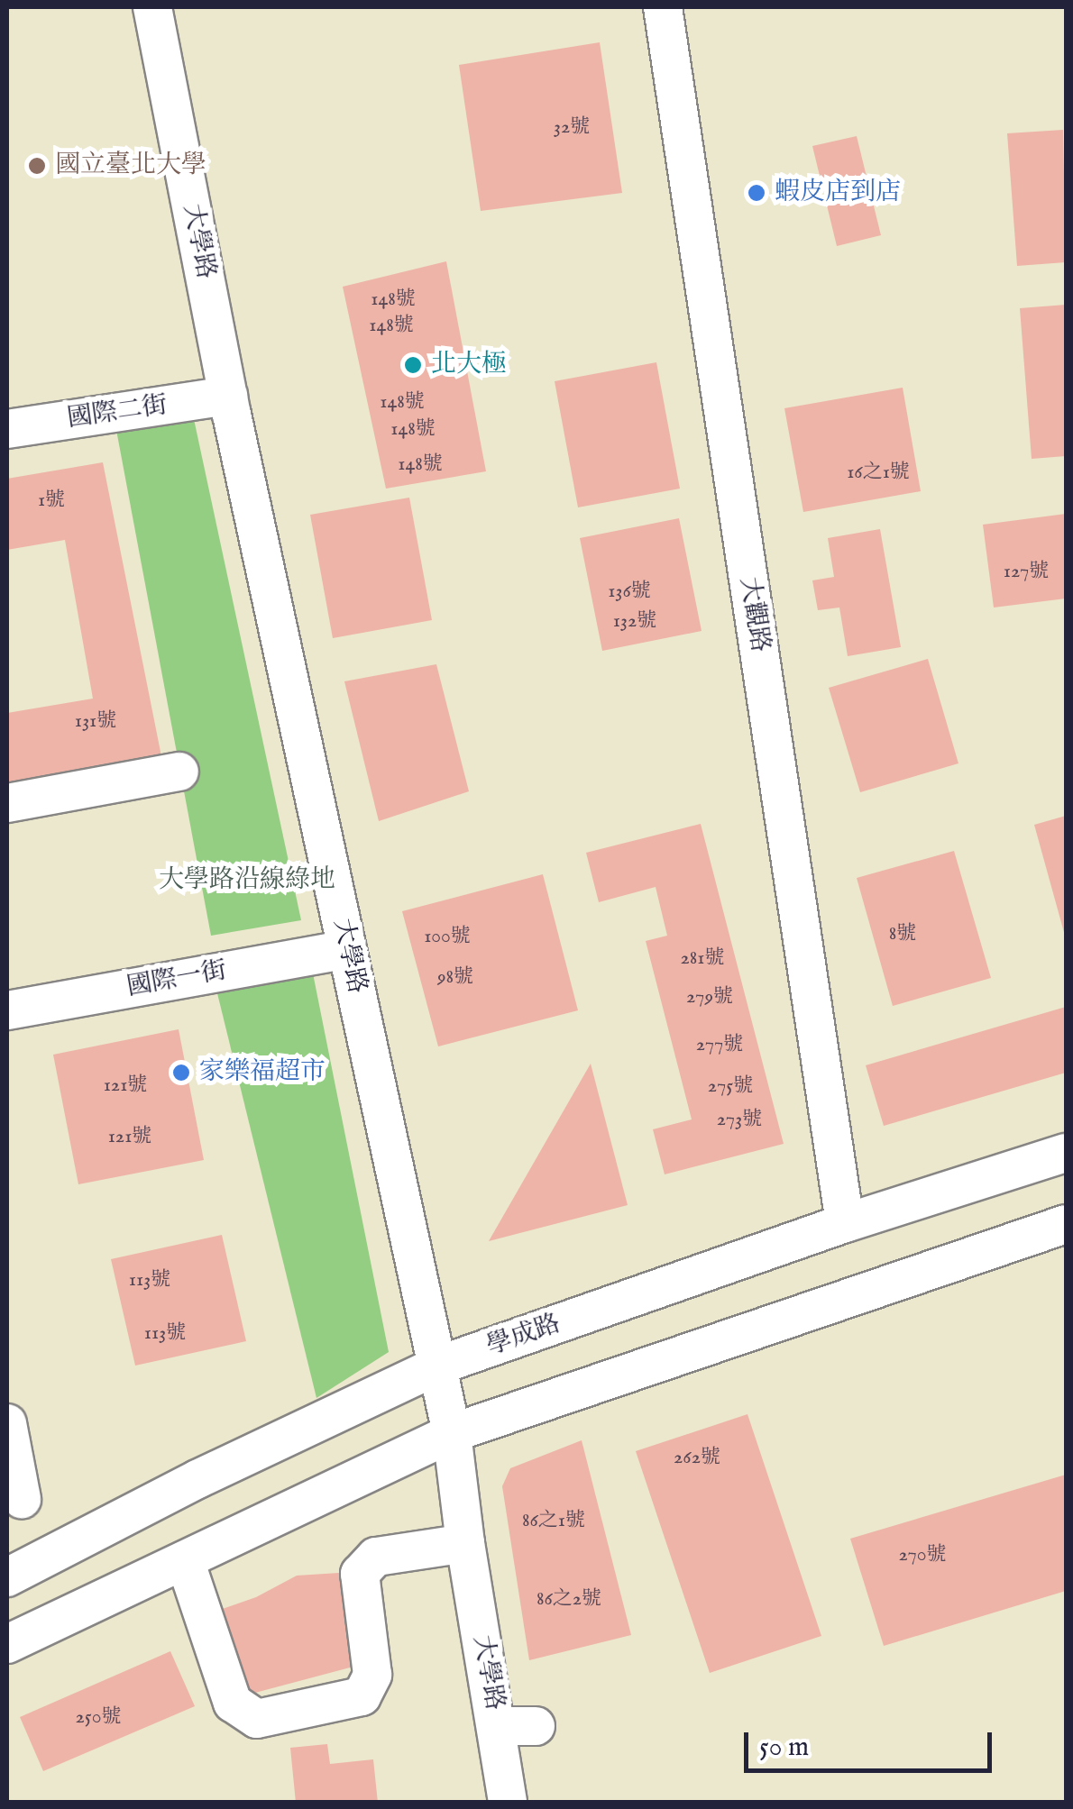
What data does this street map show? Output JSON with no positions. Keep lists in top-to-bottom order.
{
  "streets": {
    "street": [
      "大學路",
      "國際二街",
      "大觀路",
      "國際一街",
      "學成路"
    ]
  },
  "crossings": [
    ["大學路", "國際二街"],
    ["大學路", "國際一街"],
    ["大學路", "學成路"],
    ["大觀路", "學成路"]
  ],
  "parks": ["大學路沿線綠地"],
  "places": [
    "國立臺北大學",
    "蝦皮店到店",
    "北大極",
    "家樂福超市"
  ],
  "house_numbers": [
    "32號",
    "148號",
    "148號",
    "148號",
    "148號",
    "148號",
    "16之1號",
    "1號",
    "127號",
    "136號",
    "132號",
    "131號",
    "8號",
    "100號",
    "281號",
    "98號",
    "279號",
    "277號",
    "121號",
    "275號",
    "273號",
    "121號",
    "113號",
    "113號",
    "262號",
    "86之1號",
    "270號",
    "86之2號",
    "250號"
  ],
  "scale_bar": "50 m"
}
